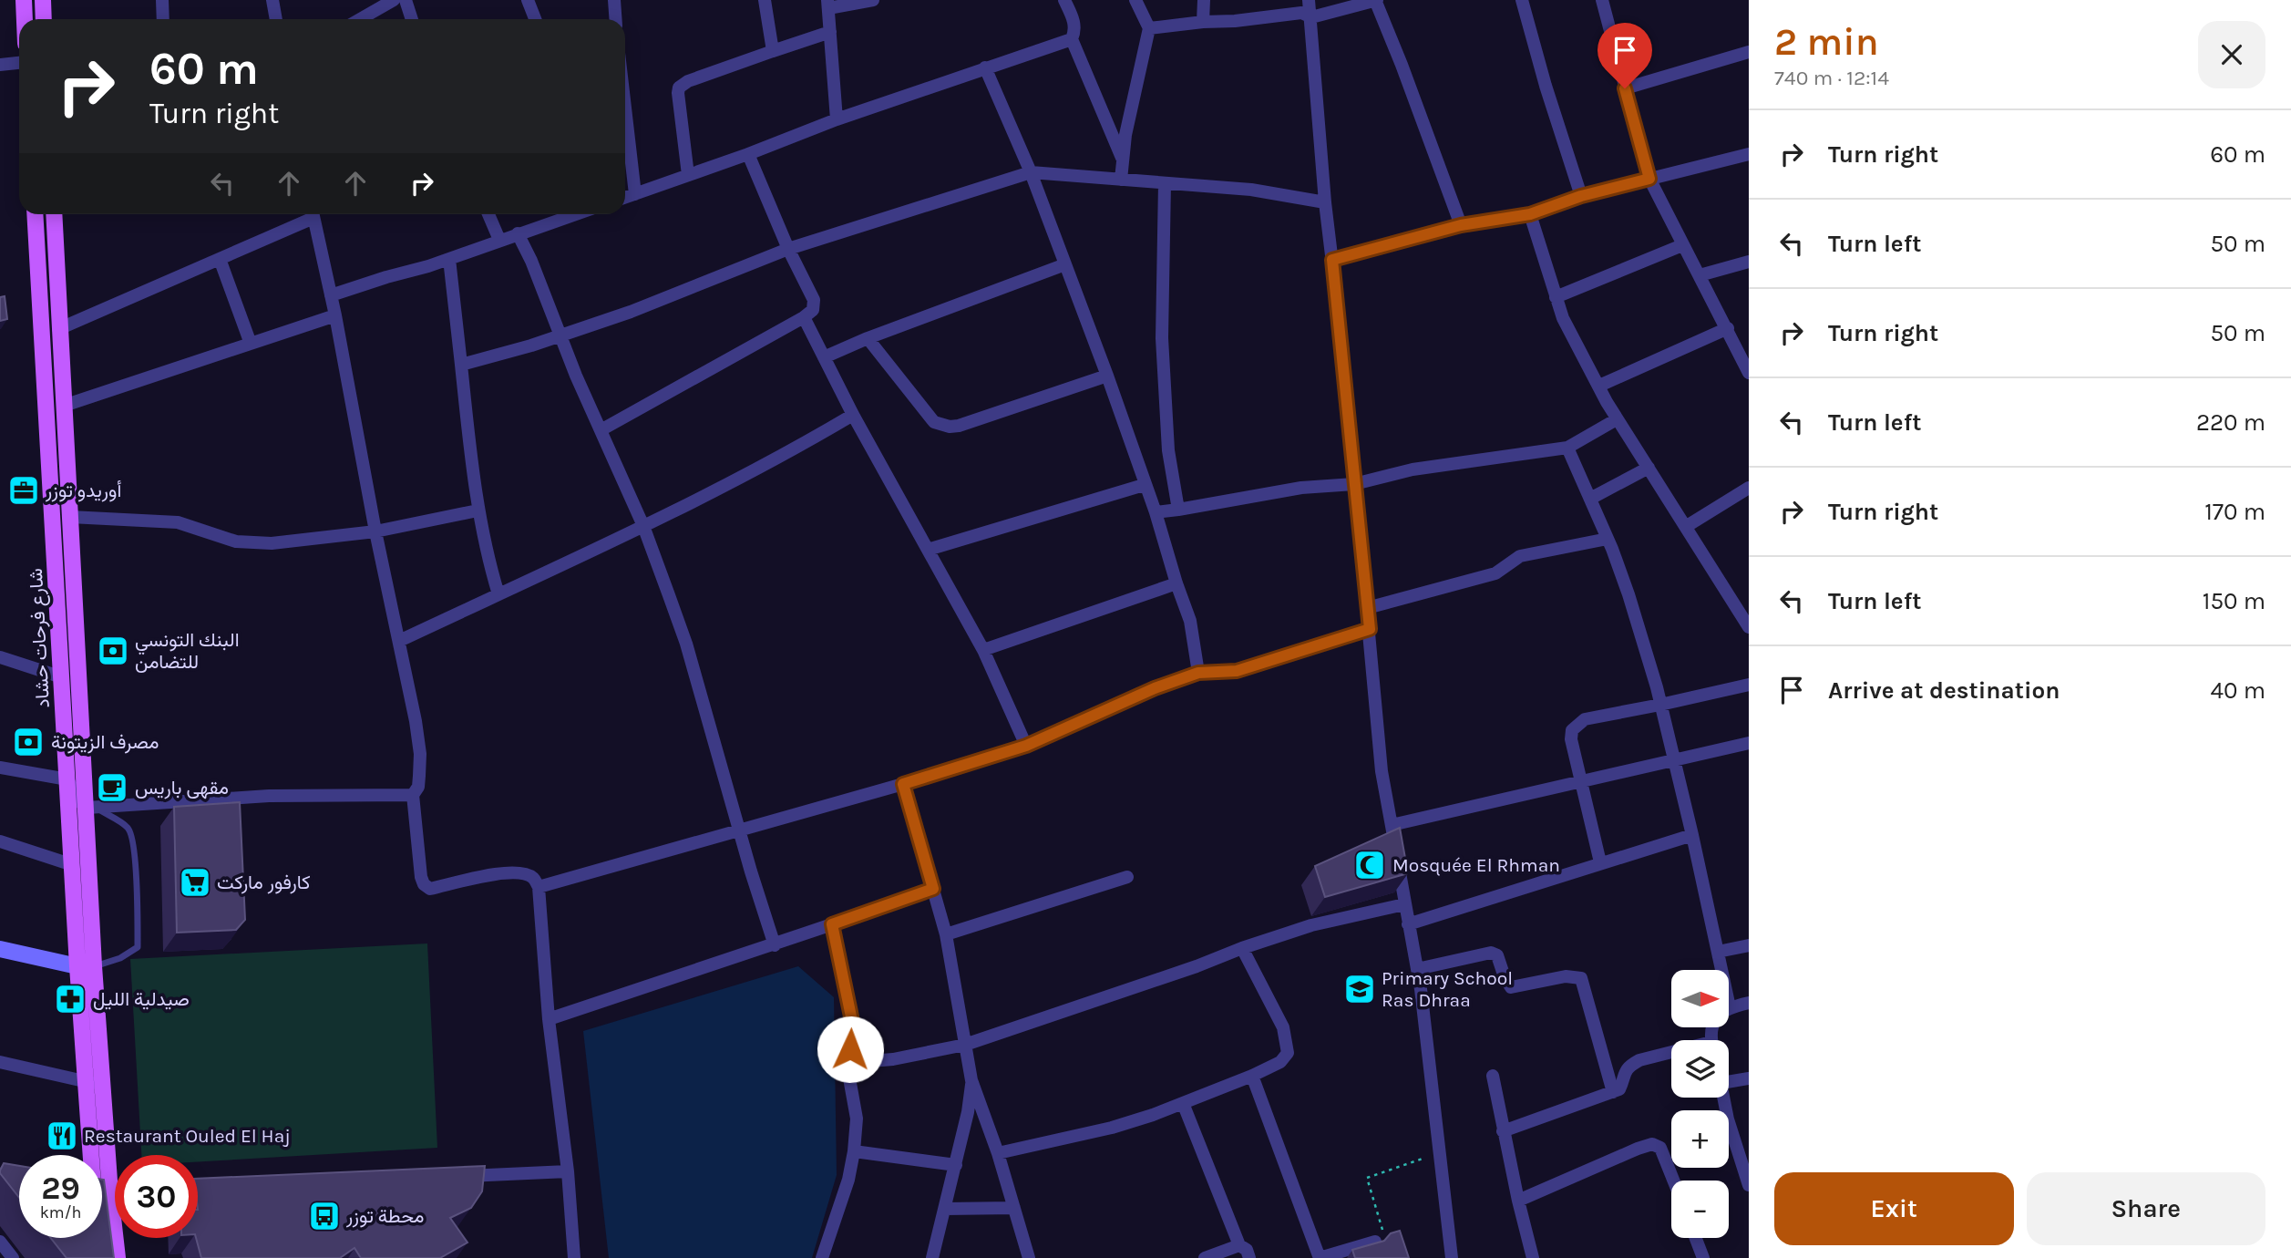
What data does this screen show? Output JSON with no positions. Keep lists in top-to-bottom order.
{
  "streets": {
    "main road": ["شارع فرحات حشاد"]
  },
  "places": {
    "office": ["أوريدو توزر"],
    "bank": ["البنك التونسي للتضامن", "مصرف الزيتونة"],
    "cafe": ["مقهى باريس"],
    "mosque": ["Mosquée El Rhman"],
    "supermarket": ["كارفور ماركت"],
    "school or university": ["Primary School Ras Dhraa"],
    "pharmacy": ["صيدلية الليل"],
    "restaurant": ["Restaurant Ouled El Haj"],
    "bus stop": ["محطة توزر"]
  },
  "north": "right",
  "page": {
    "heading": ["2 min", "740 m · 12:14"],
    "turn": ["60 m", "Turn right"],
    "list": [
      {
        "name": "Turn right",
        "value": "60 m"
      },
      {
        "name": "Turn left",
        "value": "50 m"
      },
      {
        "name": "Turn right",
        "value": "50 m"
      },
      {
        "name": "Turn left",
        "value": "220 m"
      },
      {
        "name": "Turn right",
        "value": "170 m"
      },
      {
        "name": "Turn left",
        "value": "150 m"
      },
      {
        "name": "Arrive at destination",
        "value": "40 m"
      }
    ],
    "map_buttons": ["+", "−"],
    "speed": "29 km/h",
    "limit": "30",
    "buttons": ["Exit", "Share"]
  }
}
